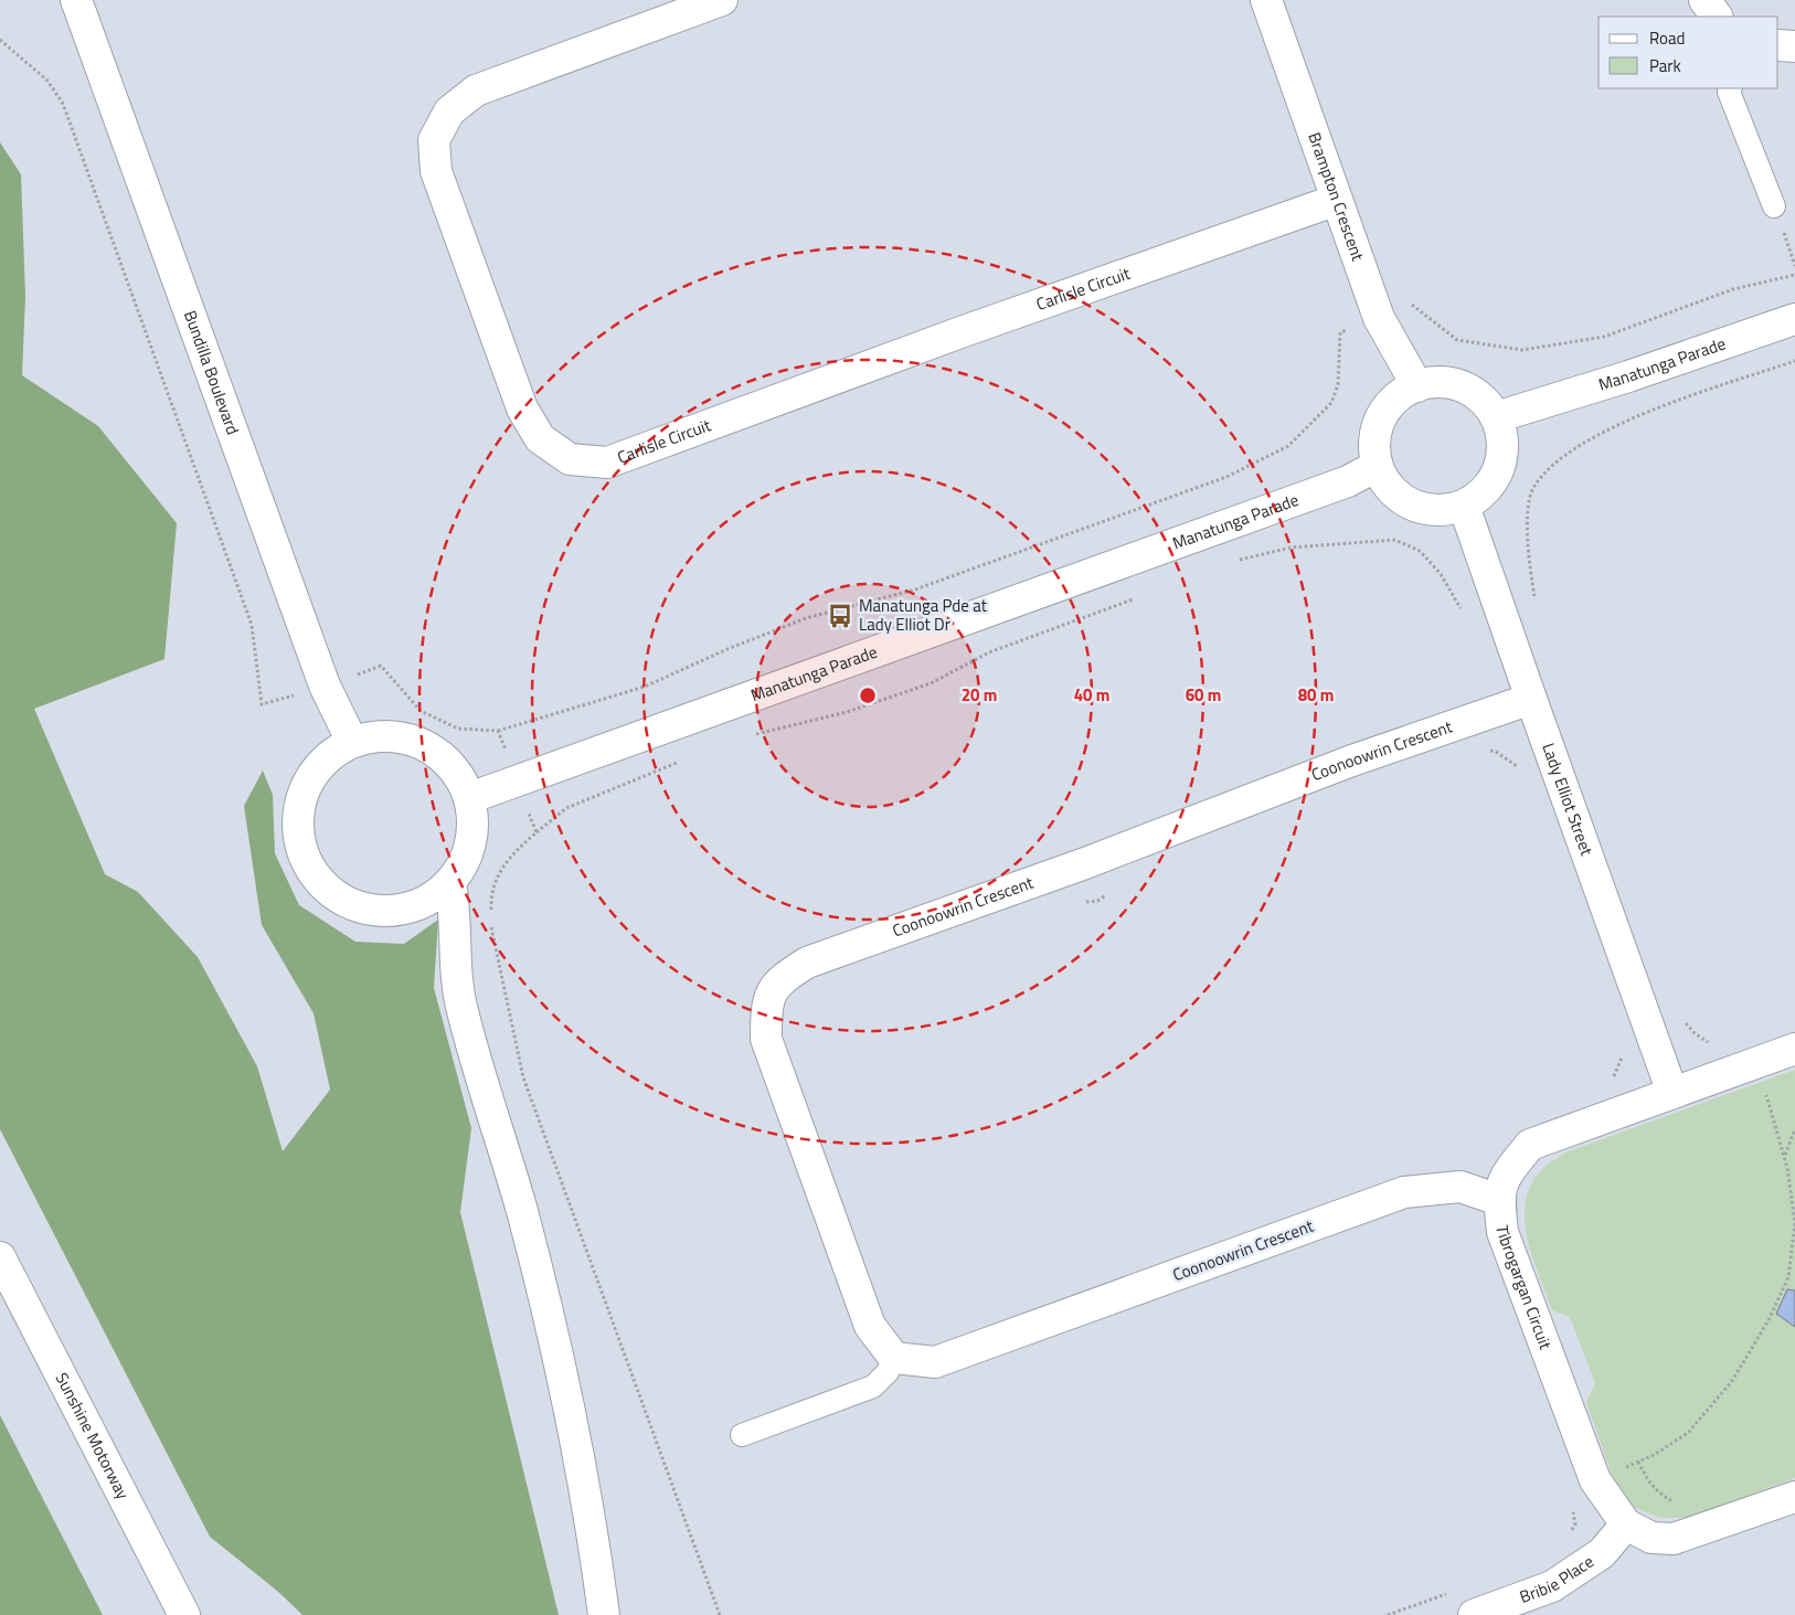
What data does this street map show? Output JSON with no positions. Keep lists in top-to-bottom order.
{
  "streets": {
    "main road": [
      "Brampton Crescent",
      "Carlisle Circuit",
      "Manatunga Parade",
      "Bundilla Boulevard",
      "Coonoowrin Crescent",
      "Lady Elliot Street",
      "Tibrogargan Circuit",
      "Sunshine Motorway",
      "Bribie Place"
    ]
  },
  "crossings": [
    ["Brampton Crescent", "Carlisle Circuit"],
    ["Brampton Crescent", "Manatunga Parade"],
    ["Brampton Crescent", "Lady Elliot Street"],
    ["Manatunga Parade", "Bundilla Boulevard"],
    ["Manatunga Parade", "Lady Elliot Street"],
    ["Coonoowrin Crescent", "Lady Elliot Street"],
    ["Coonoowrin Crescent", "Tibrogargan Circuit"],
    ["Lady Elliot Street", "Tibrogargan Circuit"],
    ["Tibrogargan Circuit", "Bribie Place"]
  ],
  "places": {
    "bus stop": ["Manatunga Pde at Lady Elliot Dr"]
  },
  "legend": ["Road", "Park"],
  "rings": [
    "20 m",
    "40 m",
    "60 m",
    "80 m"
  ]
}
